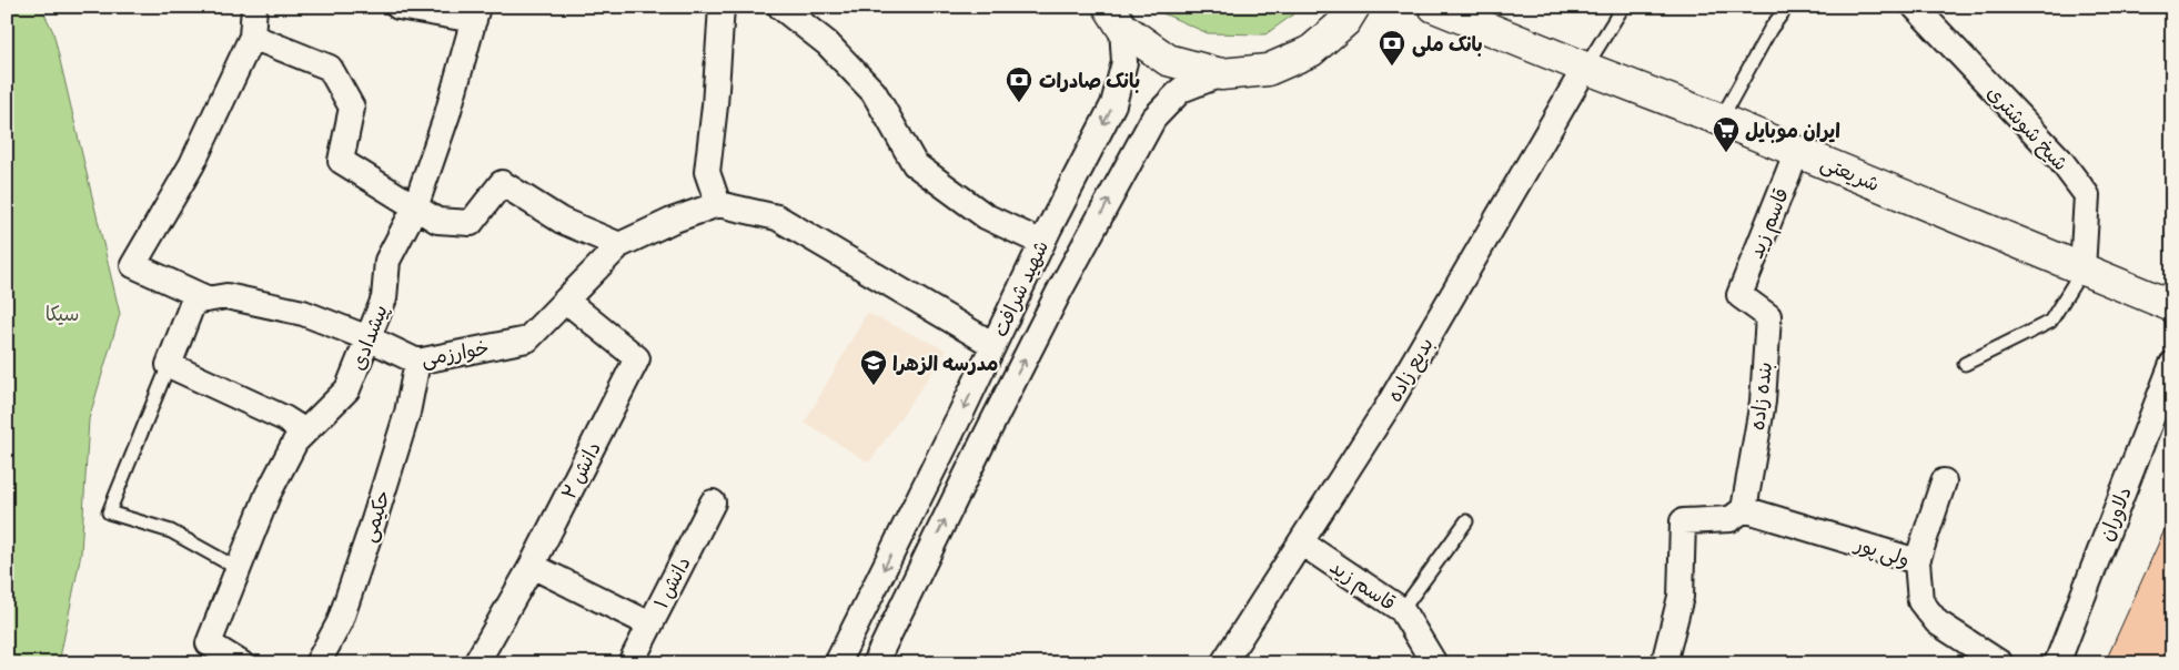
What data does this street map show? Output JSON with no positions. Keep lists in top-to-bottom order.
{
  "streets": {
    "main road": ["شریعتی"],
    "street": [
      "شیخ شوشتری",
      "قاسم زید",
      "شهید شرافت",
      "پیشدادی",
      "خوارزمی",
      "بدیع زاده",
      "بنده زاده",
      "دانش ۲",
      "دلاوران",
      "حکیمی",
      "ولی پور",
      "دانش ۱"
    ]
  },
  "crossings": [
    ["شیخ شوشتری", "شریعتی"],
    ["شریعتی", "قاسم زید"],
    ["شریعتی", "بدیع زاده"],
    ["قاسم زید", "بدیع زاده"],
    ["قاسم زید", "بنده زاده"],
    ["پیشدادی", "خوارزمی"],
    ["خوارزمی", "دانش ۲"],
    ["خوارزمی", "حکیمی"],
    ["بنده زاده", "ولی پور"]
  ],
  "parks": ["سیکا"],
  "places": {
    "bank": ["بانک ملی", "بانک صادرات"],
    "supermarket": ["ایران موبایل"],
    "school or university": ["مدرسه الزهرا"]
  }
}
